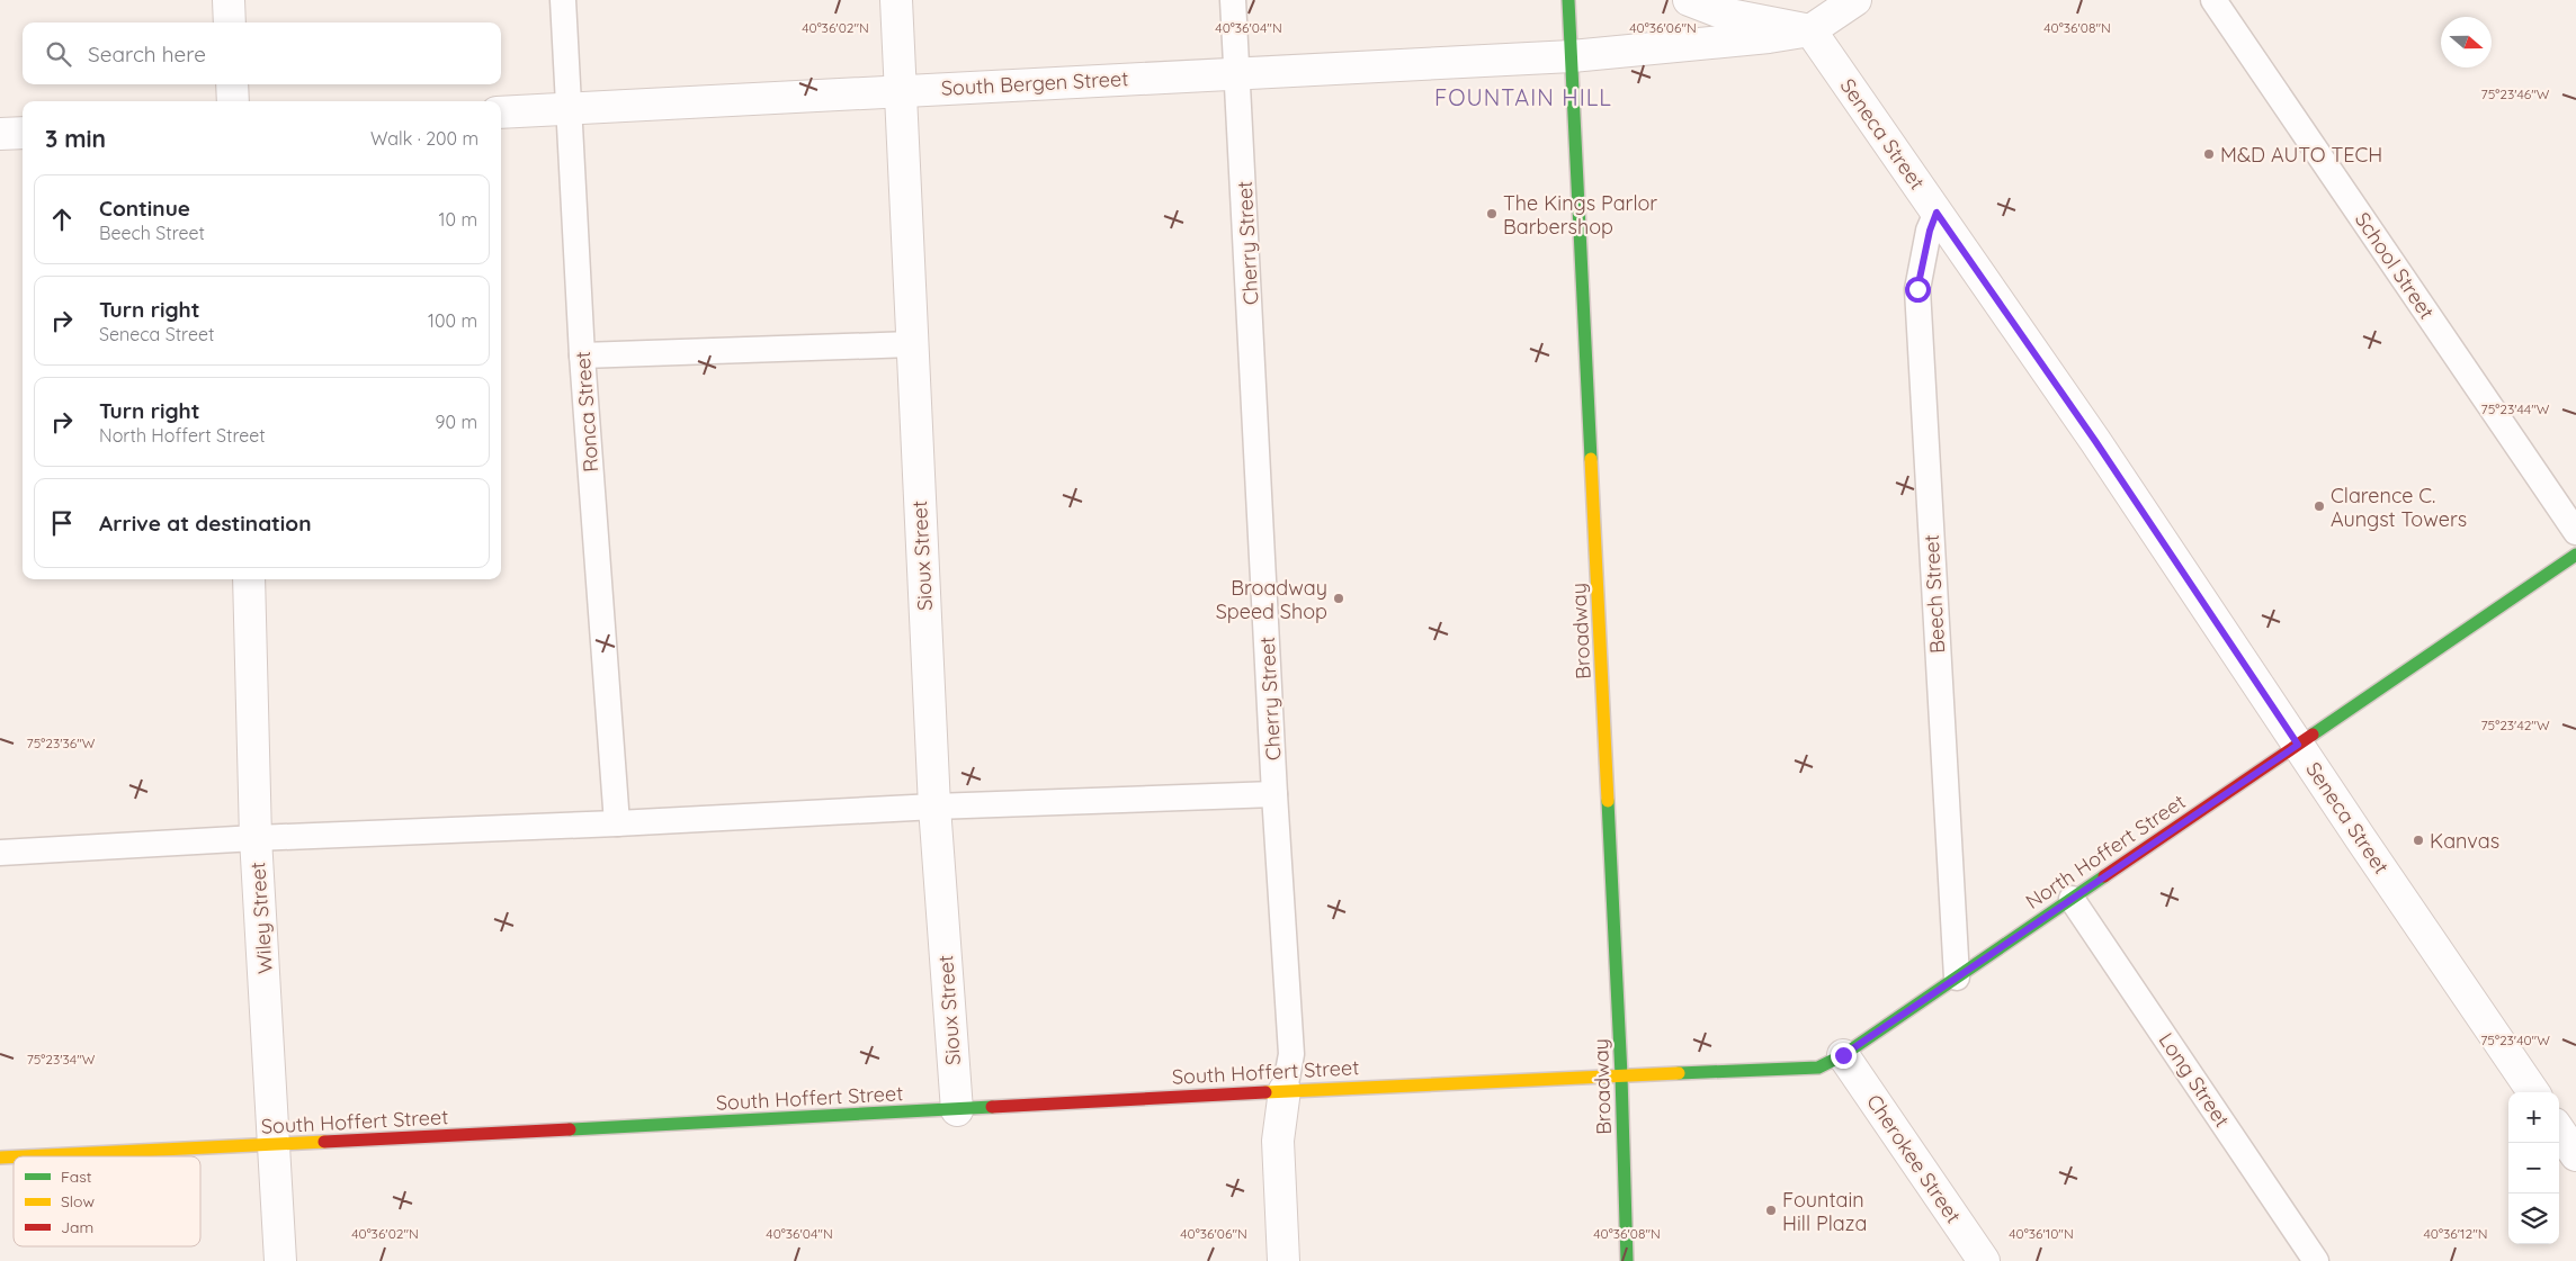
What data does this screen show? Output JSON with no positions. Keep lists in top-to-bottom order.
{
  "streets": {
    "street": [
      "South Bergen Street",
      "Seneca Street",
      "Cherry Street",
      "Sioux Street",
      "Broadway",
      "North Hoffert Street",
      "Wiley Street",
      "South Hoffert Street",
      "Cherokee Street"
    ],
    "lane": [
      "School Street",
      "Ronca Street",
      "Beech Street",
      "Long Street"
    ]
  },
  "crossings": [
    ["South Bergen Street", "Seneca Street"],
    ["South Bergen Street", "Cherry Street"],
    ["South Bergen Street", "Ronca Street"],
    ["South Bergen Street", "Sioux Street"],
    ["South Bergen Street", "Broadway"],
    ["Seneca Street", "Beech Street"],
    ["Seneca Street", "North Hoffert Street"],
    ["Cherry Street", "South Hoffert Street"],
    ["Sioux Street", "South Hoffert Street"],
    ["Beech Street", "North Hoffert Street"],
    ["Broadway", "North Hoffert Street"],
    ["Broadway", "South Hoffert Street"],
    ["North Hoffert Street", "South Hoffert Street"],
    ["North Hoffert Street", "Long Street"],
    ["North Hoffert Street", "Cherokee Street"],
    ["Wiley Street", "South Hoffert Street"]
  ],
  "districts": ["FOUNTAIN HILL"],
  "places": [
    "M&D AUTO TECH",
    "The Kings Parlor Barbershop",
    "Clarence C. Aungst Towers",
    "Broadway Speed Shop",
    "Kanvas",
    "Fountain Hill Plaza"
  ],
  "legend": ["Fast", "Slow", "Jam"],
  "north": "right",
  "page": {
    "search": "Search here",
    "heading": ["3 min", "Walk · 200 m"],
    "list": [
      ["Continue", "Beech Street", "10 m"],
      ["Turn right", "Seneca Street", "100 m"],
      ["Turn right", "North Hoffert Street", "90 m"],
      "Arrive at destination"
    ],
    "map_buttons": ["+", "−"]
  },
  "coordinates": [
    "40°36'02\"N",
    "40°36'04\"N",
    "40°36'06\"N",
    "40°36'08\"N",
    "75°23'46\"W",
    "75°23'44\"W",
    "75°23'42\"W",
    "75°23'36\"W",
    "75°23'40\"W",
    "75°23'34\"W",
    "40°36'10\"N",
    "40°36'12\"N"
  ]
}
